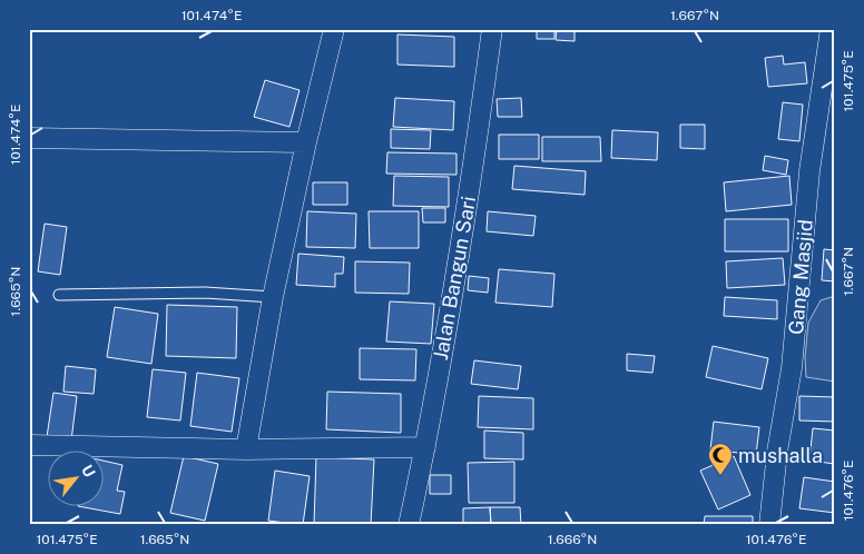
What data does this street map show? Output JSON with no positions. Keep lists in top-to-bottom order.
{
  "streets": {
    "street": ["Gang Masjid", "Jalan Bangun Sari"]
  },
  "places": {
    "mosque": ["mushalla"]
  },
  "north": "top right",
  "coordinates": [
    "101.474°E",
    "1.667°N",
    "101.475°E",
    "1.665°N",
    "101.476°E",
    "1.666°N"
  ]
}
